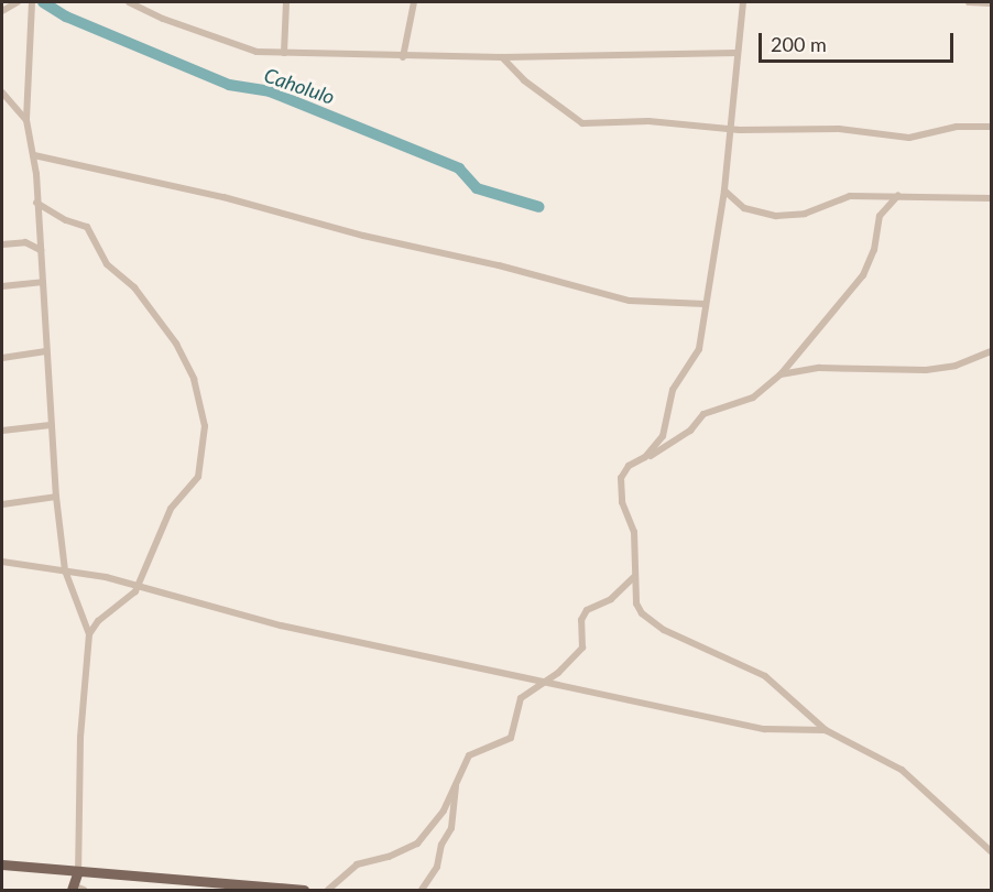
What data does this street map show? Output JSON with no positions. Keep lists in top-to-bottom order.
{
  "water": ["Caholulo"],
  "scale_bar": "200 m"
}
